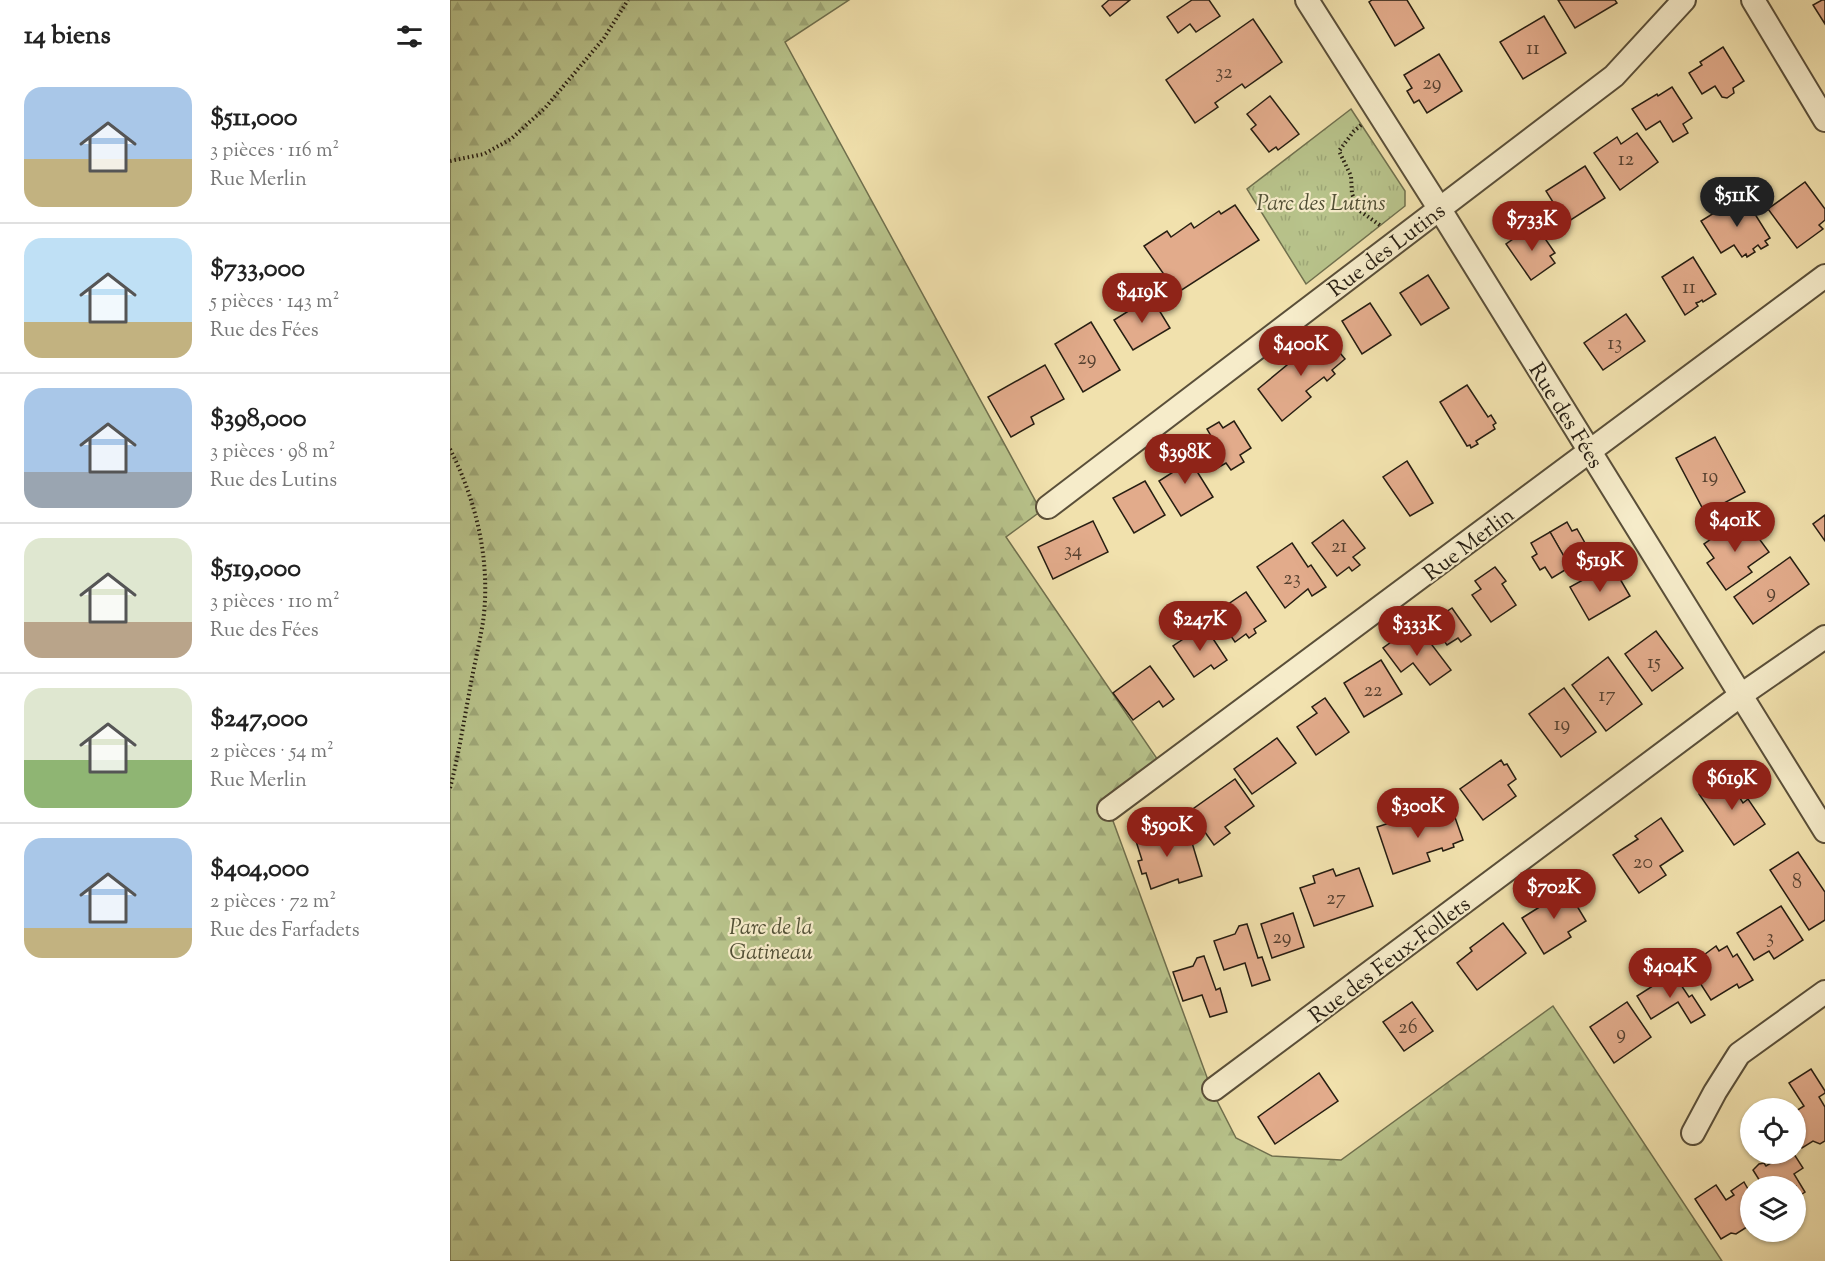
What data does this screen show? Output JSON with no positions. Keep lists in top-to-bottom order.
{
  "streets": {
    "street": [
      "Rue des Lutins",
      "Rue des Fées",
      "Rue Merlin",
      "Rue des Feux-Follets"
    ]
  },
  "crossings": [
    ["Rue des Lutins", "Rue des Fées"],
    ["Rue des Fées", "Rue Merlin"],
    ["Rue des Fées", "Rue des Feux-Follets"]
  ],
  "parks": ["Parc des Lutins", "Parc de la Gatineau"],
  "house_numbers": [
    "11",
    "32",
    "29",
    "12",
    "11",
    "13",
    "29",
    "19",
    "21",
    "34",
    "23",
    "9",
    "15",
    "22",
    "17",
    "19",
    "20",
    "8",
    "27",
    "29",
    "3",
    "26",
    "9"
  ],
  "page": {
    "heading": "14 biens",
    "list": [
      {
        "name": "$511,000",
        "note": "3 pièces · 116 m² · Rue Merlin"
      },
      {
        "name": "$733,000",
        "note": "5 pièces · 143 m² · Rue des Fées"
      },
      {
        "name": "$398,000",
        "note": "3 pièces · 98 m² · Rue des Lutins"
      },
      {
        "name": "$519,000",
        "note": "3 pièces · 110 m² · Rue des Fées"
      },
      {
        "name": "$247,000",
        "note": "2 pièces · 54 m² · Rue Merlin"
      },
      {
        "name": "$404,000",
        "note": "2 pièces · 72 m² · Rue des Farfadets"
      }
    ],
    "price": [
      "$511K",
      "$733K",
      "$419K",
      "$400K",
      "$398K",
      "$401K",
      "$519K",
      "$247K",
      "$333K",
      "$619K",
      "$300K",
      "$590K",
      "$702K",
      "$404K"
    ]
  }
}
